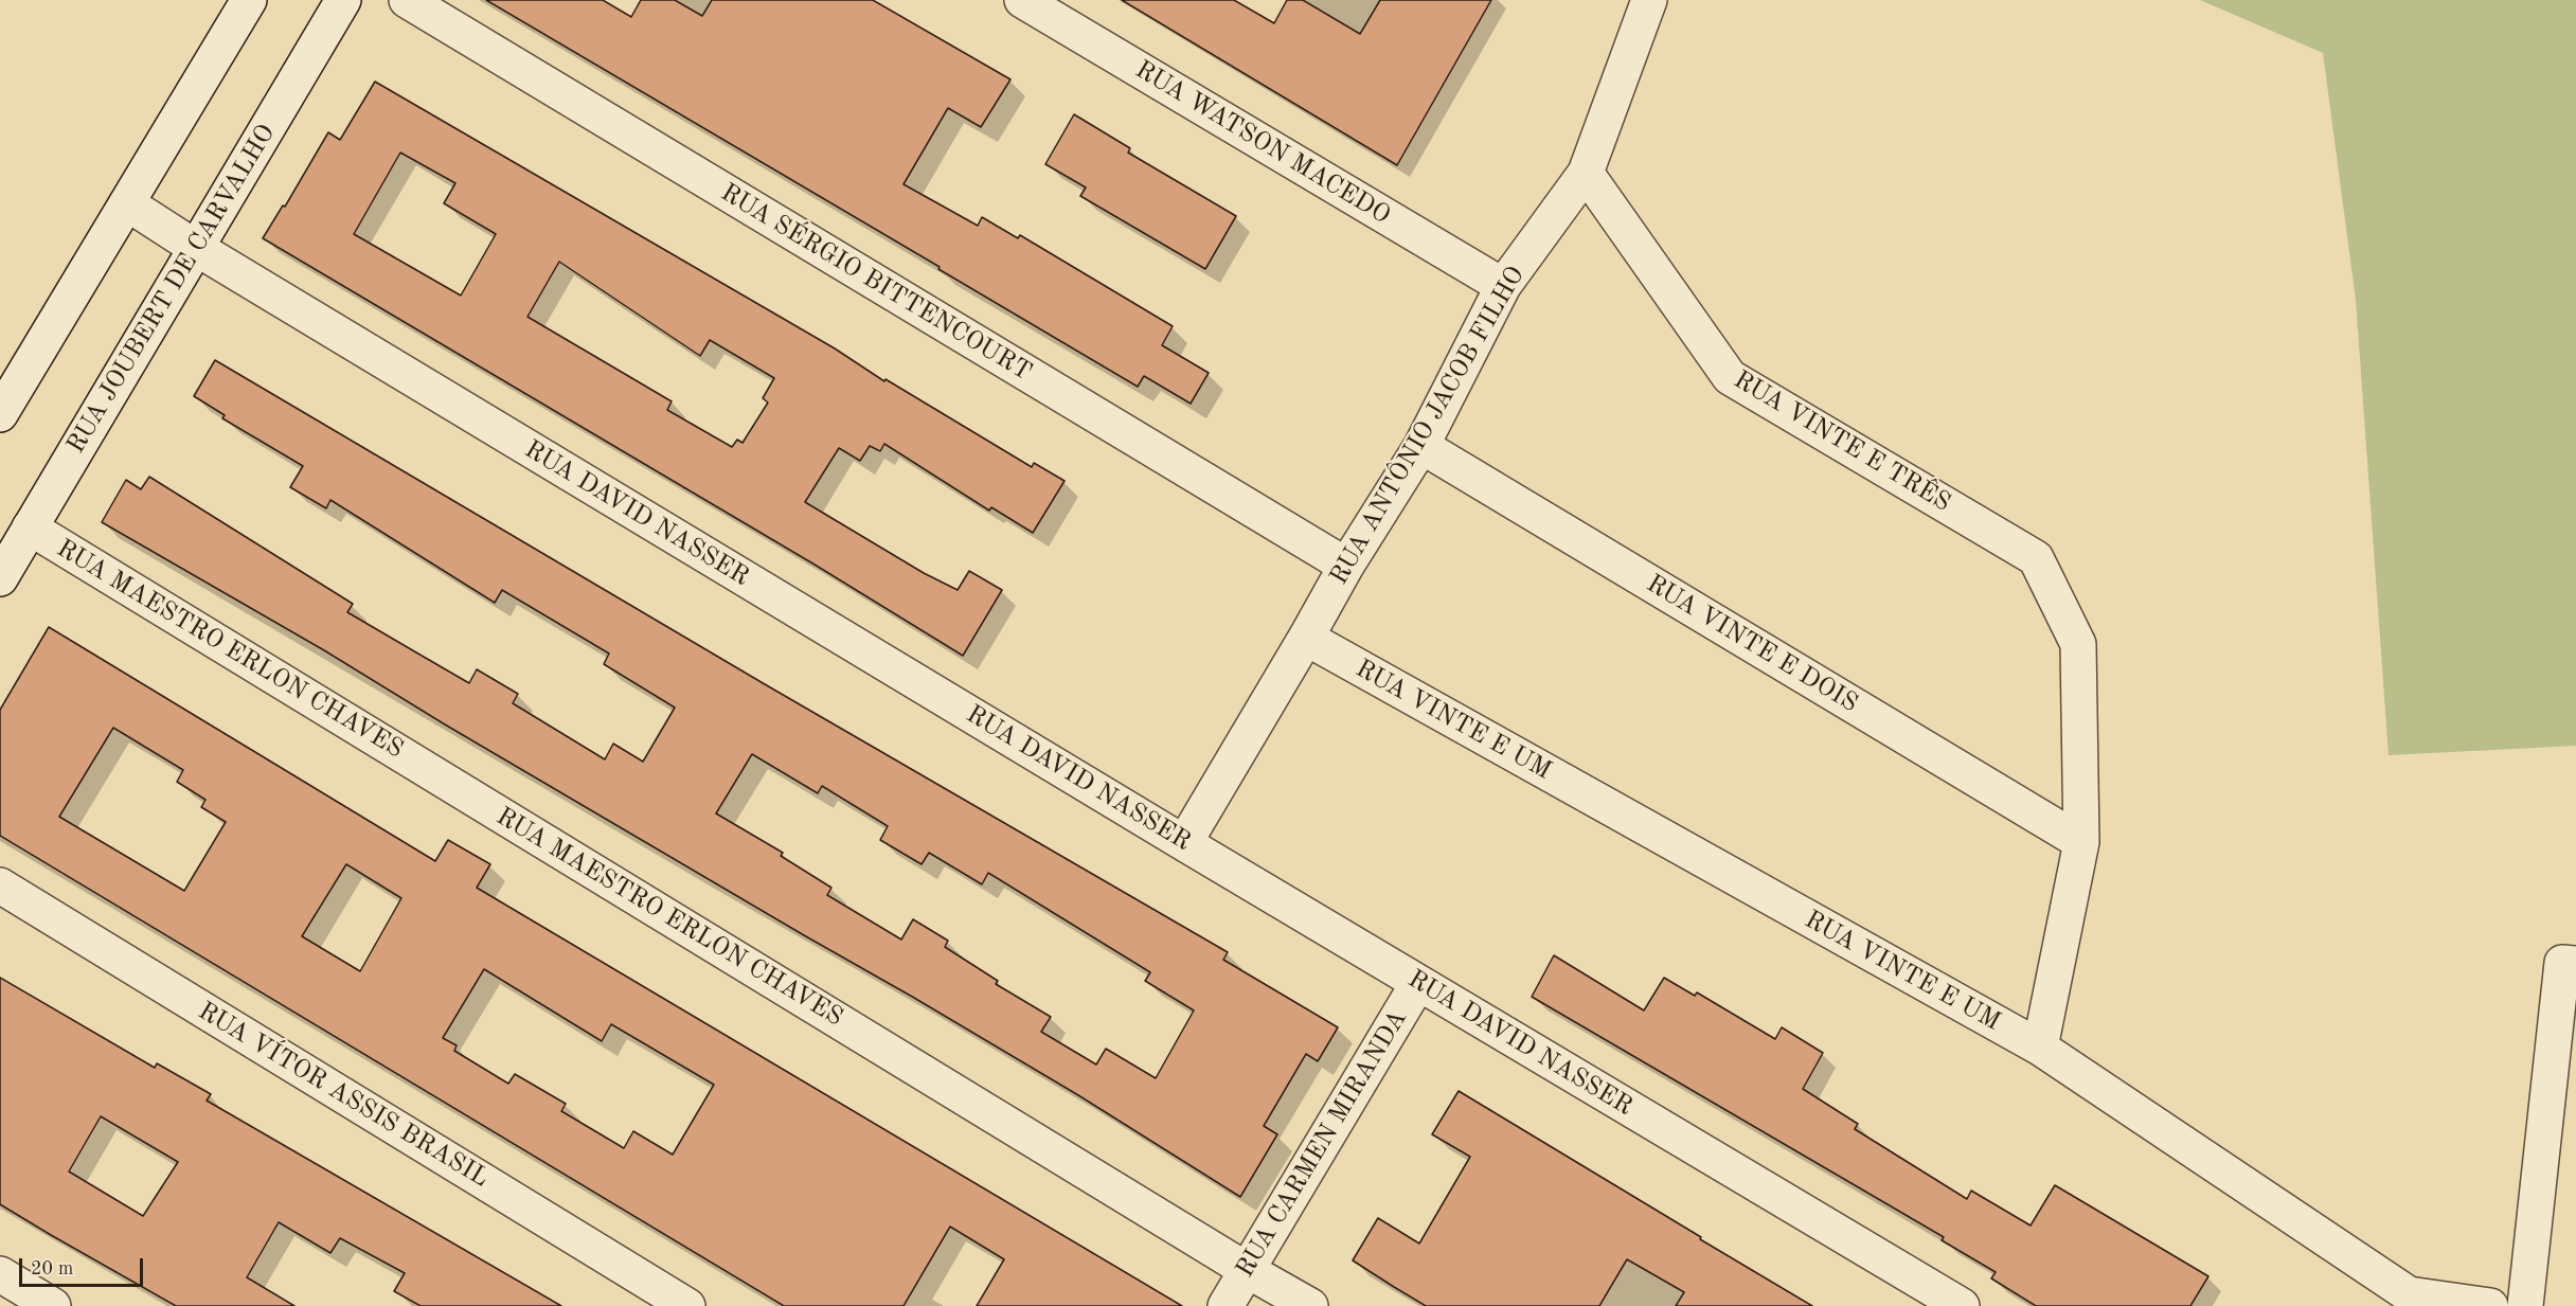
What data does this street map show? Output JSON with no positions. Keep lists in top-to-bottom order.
{
  "streets": {
    "street": [
      "RUA WATSON MACEDO",
      "RUA SÉRGIO BITTENCOURT",
      "RUA JOUBERT DE CARVALHO",
      "RUA ANTÔNIO JACOB FILHO",
      "RUA VINTE E TRÊS",
      "RUA DAVID NASSER",
      "RUA VINTE E DOIS",
      "RUA MAESTRO ERLON CHAVES",
      "RUA VINTE E UM",
      "RUA VÍTOR ASSIS BRASIL",
      "RUA CARMEN MIRANDA"
    ]
  },
  "crossings": [
    ["RUA WATSON MACEDO", "RUA ANTÔNIO JACOB FILHO"],
    ["RUA SÉRGIO BITTENCOURT", "RUA ANTÔNIO JACOB FILHO"],
    ["RUA JOUBERT DE CARVALHO", "RUA DAVID NASSER"],
    ["RUA JOUBERT DE CARVALHO", "RUA MAESTRO ERLON CHAVES"],
    ["RUA ANTÔNIO JACOB FILHO", "RUA VINTE E TRÊS"],
    ["RUA ANTÔNIO JACOB FILHO", "RUA DAVID NASSER"],
    ["RUA ANTÔNIO JACOB FILHO", "RUA VINTE E DOIS"],
    ["RUA ANTÔNIO JACOB FILHO", "RUA VINTE E UM"],
    ["RUA VINTE E TRÊS", "RUA VINTE E DOIS"],
    ["RUA DAVID NASSER", "RUA CARMEN MIRANDA"],
    ["RUA MAESTRO ERLON CHAVES", "RUA CARMEN MIRANDA"]
  ],
  "scale_bar": "20 m"
}
